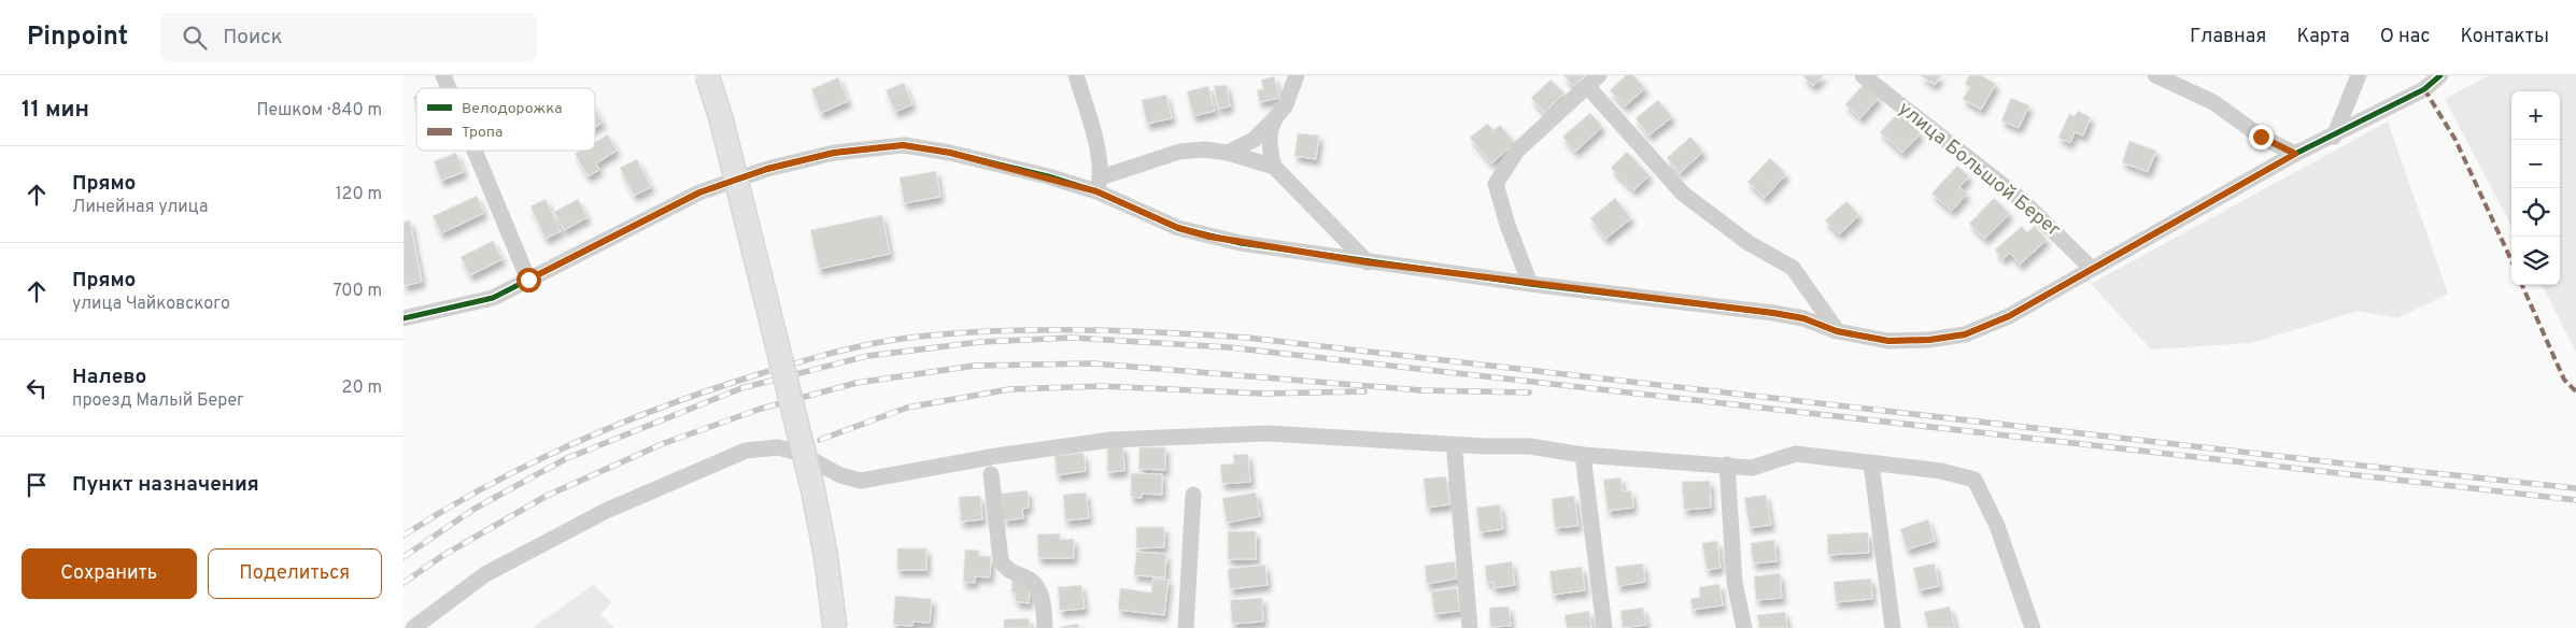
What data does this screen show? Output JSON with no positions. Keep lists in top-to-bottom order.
{
  "streets": {
    "street": ["улица Большой Берег"]
  },
  "legend": ["Велодорожка", "Тропа"],
  "page": {
    "header": "Pinpoint",
    "search": "Поиск",
    "nav": [
      "Главная",
      "Карта",
      "О нас",
      "Контакты"
    ],
    "heading": ["11 мин", "Пешком · 840 m"],
    "map_buttons": ["+", "−"],
    "list": [
      ["Прямо", "Линейная улица", "120 m"],
      ["Прямо", "улица Чайковского", "700 m"],
      ["Налево", "проезд Малый Берег", "20 m"],
      "Пункт назначения"
    ],
    "buttons": ["Сохранить", "Поделиться"]
  }
}
